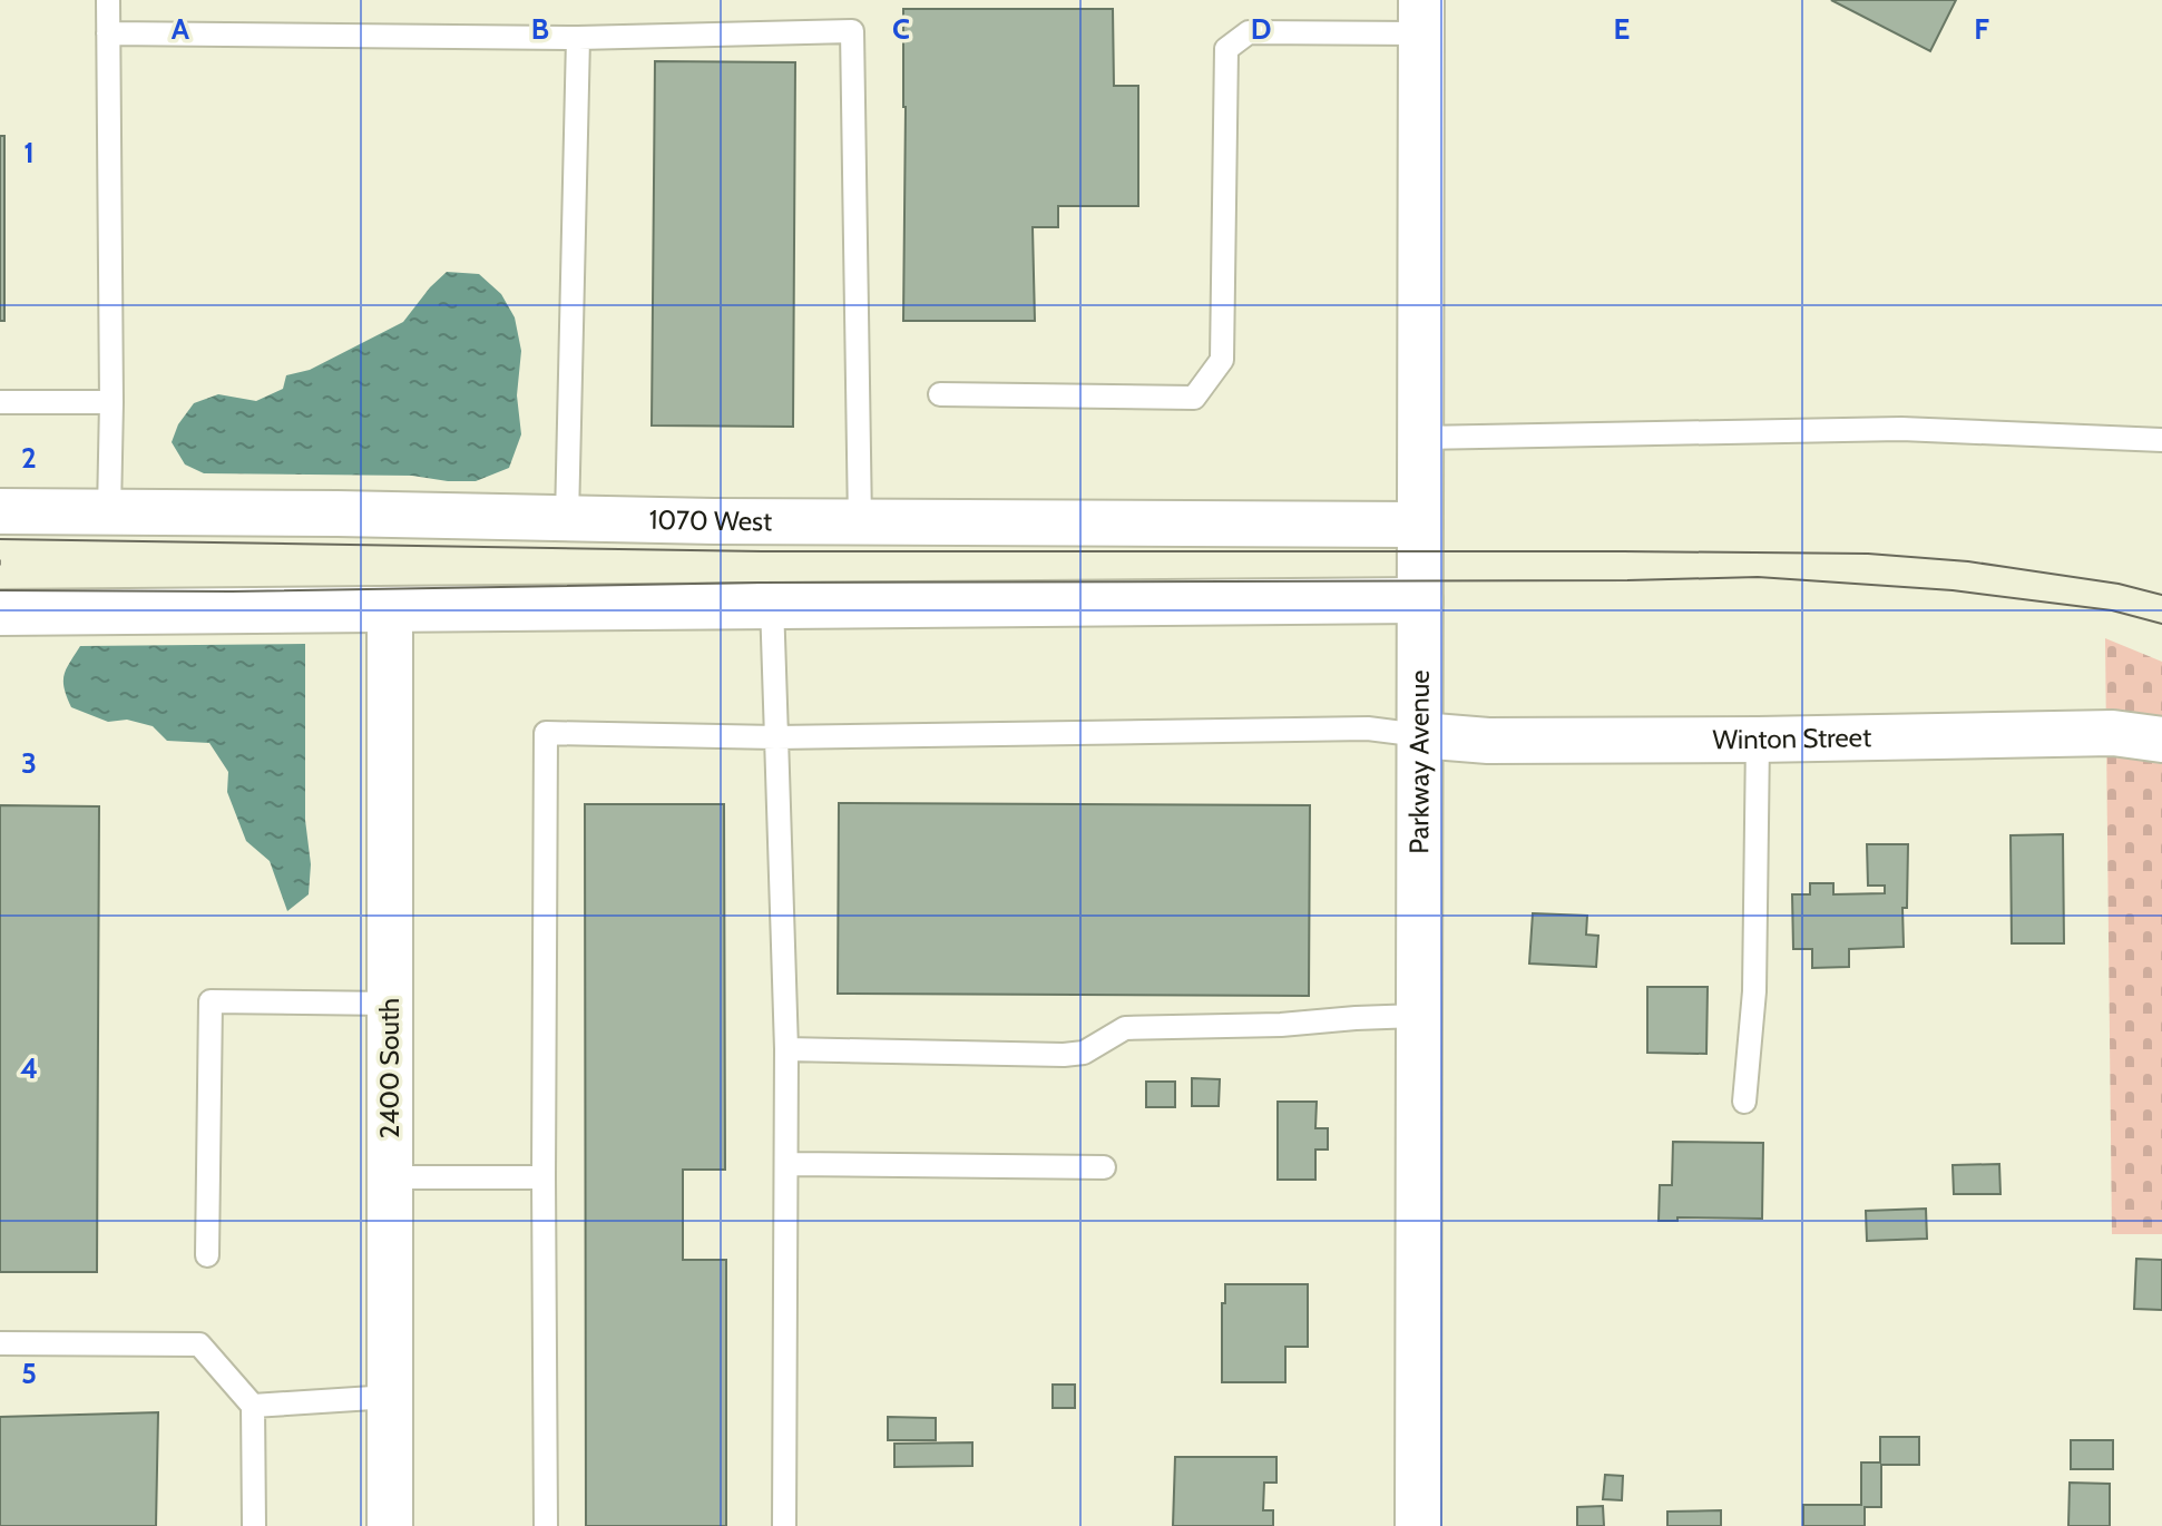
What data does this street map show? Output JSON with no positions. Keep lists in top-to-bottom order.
{
  "streets": {
    "street": [
      "1070 West",
      "Winton Street",
      "Parkway Avenue",
      "2400 South"
    ]
  },
  "crossings": [
    ["1070 West", "Parkway Avenue"],
    ["Winton Street", "Parkway Avenue"]
  ],
  "grid": {
    "columns": [
      "A",
      "B",
      "C",
      "D",
      "E",
      "F"
    ],
    "rows": [
      "1",
      "2",
      "3",
      "4",
      "5"
    ]
  }
}
